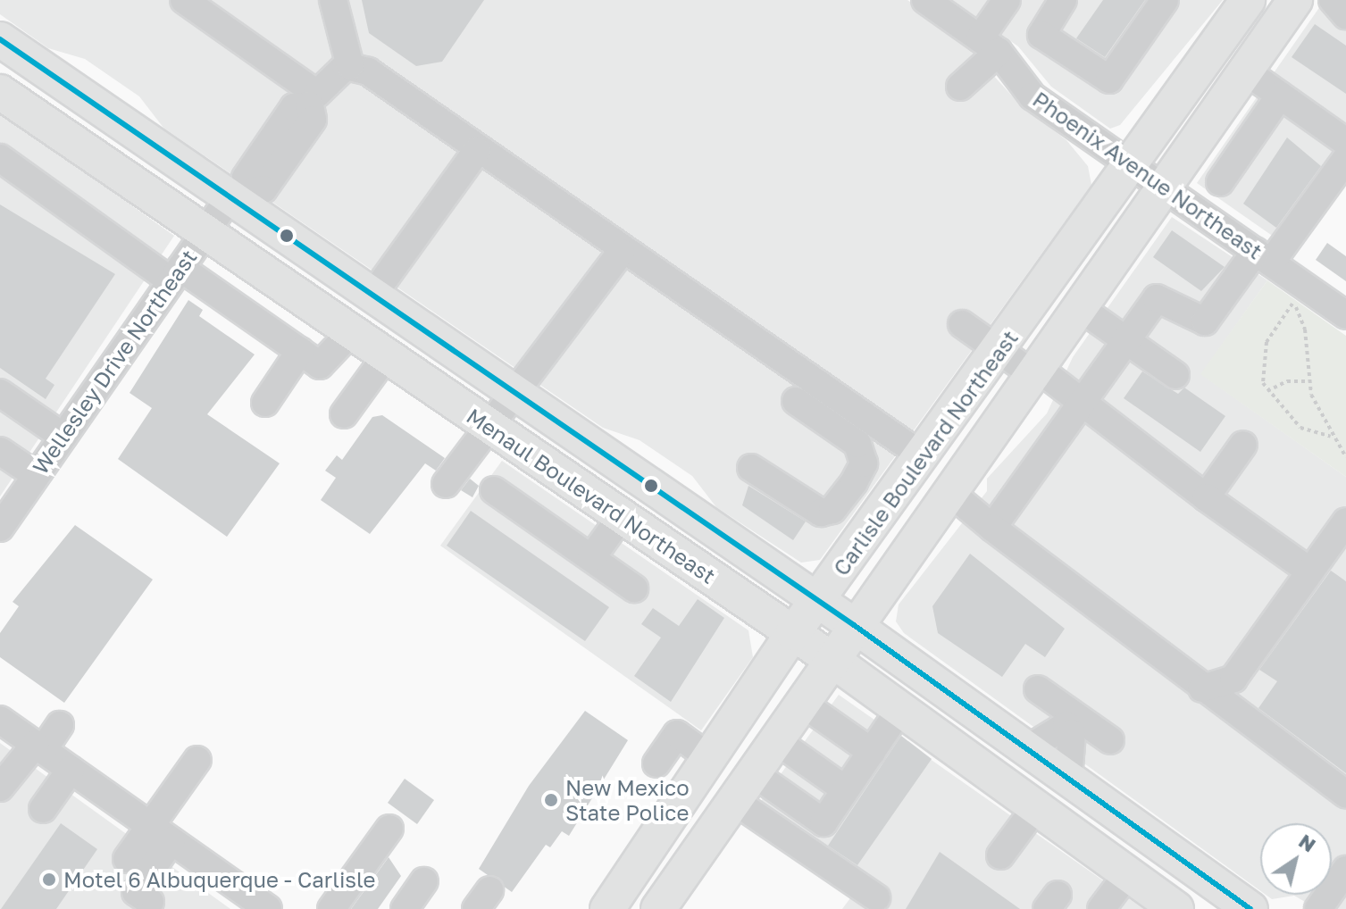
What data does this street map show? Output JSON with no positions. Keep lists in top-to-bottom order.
{
  "streets": {
    "main road": ["Carlisle Boulevard Northeast", "Menaul Boulevard Northeast"],
    "street": ["Phoenix Avenue Northeast", "Wellesley Drive Northeast"]
  },
  "crossings": [
    ["Phoenix Avenue Northeast", "Carlisle Boulevard Northeast"],
    ["Wellesley Drive Northeast", "Menaul Boulevard Northeast"],
    ["Carlisle Boulevard Northeast", "Menaul Boulevard Northeast"]
  ],
  "places": ["New Mexico State Police", "Motel 6 Albuquerque - Carlisle"],
  "north": "top right"
}
